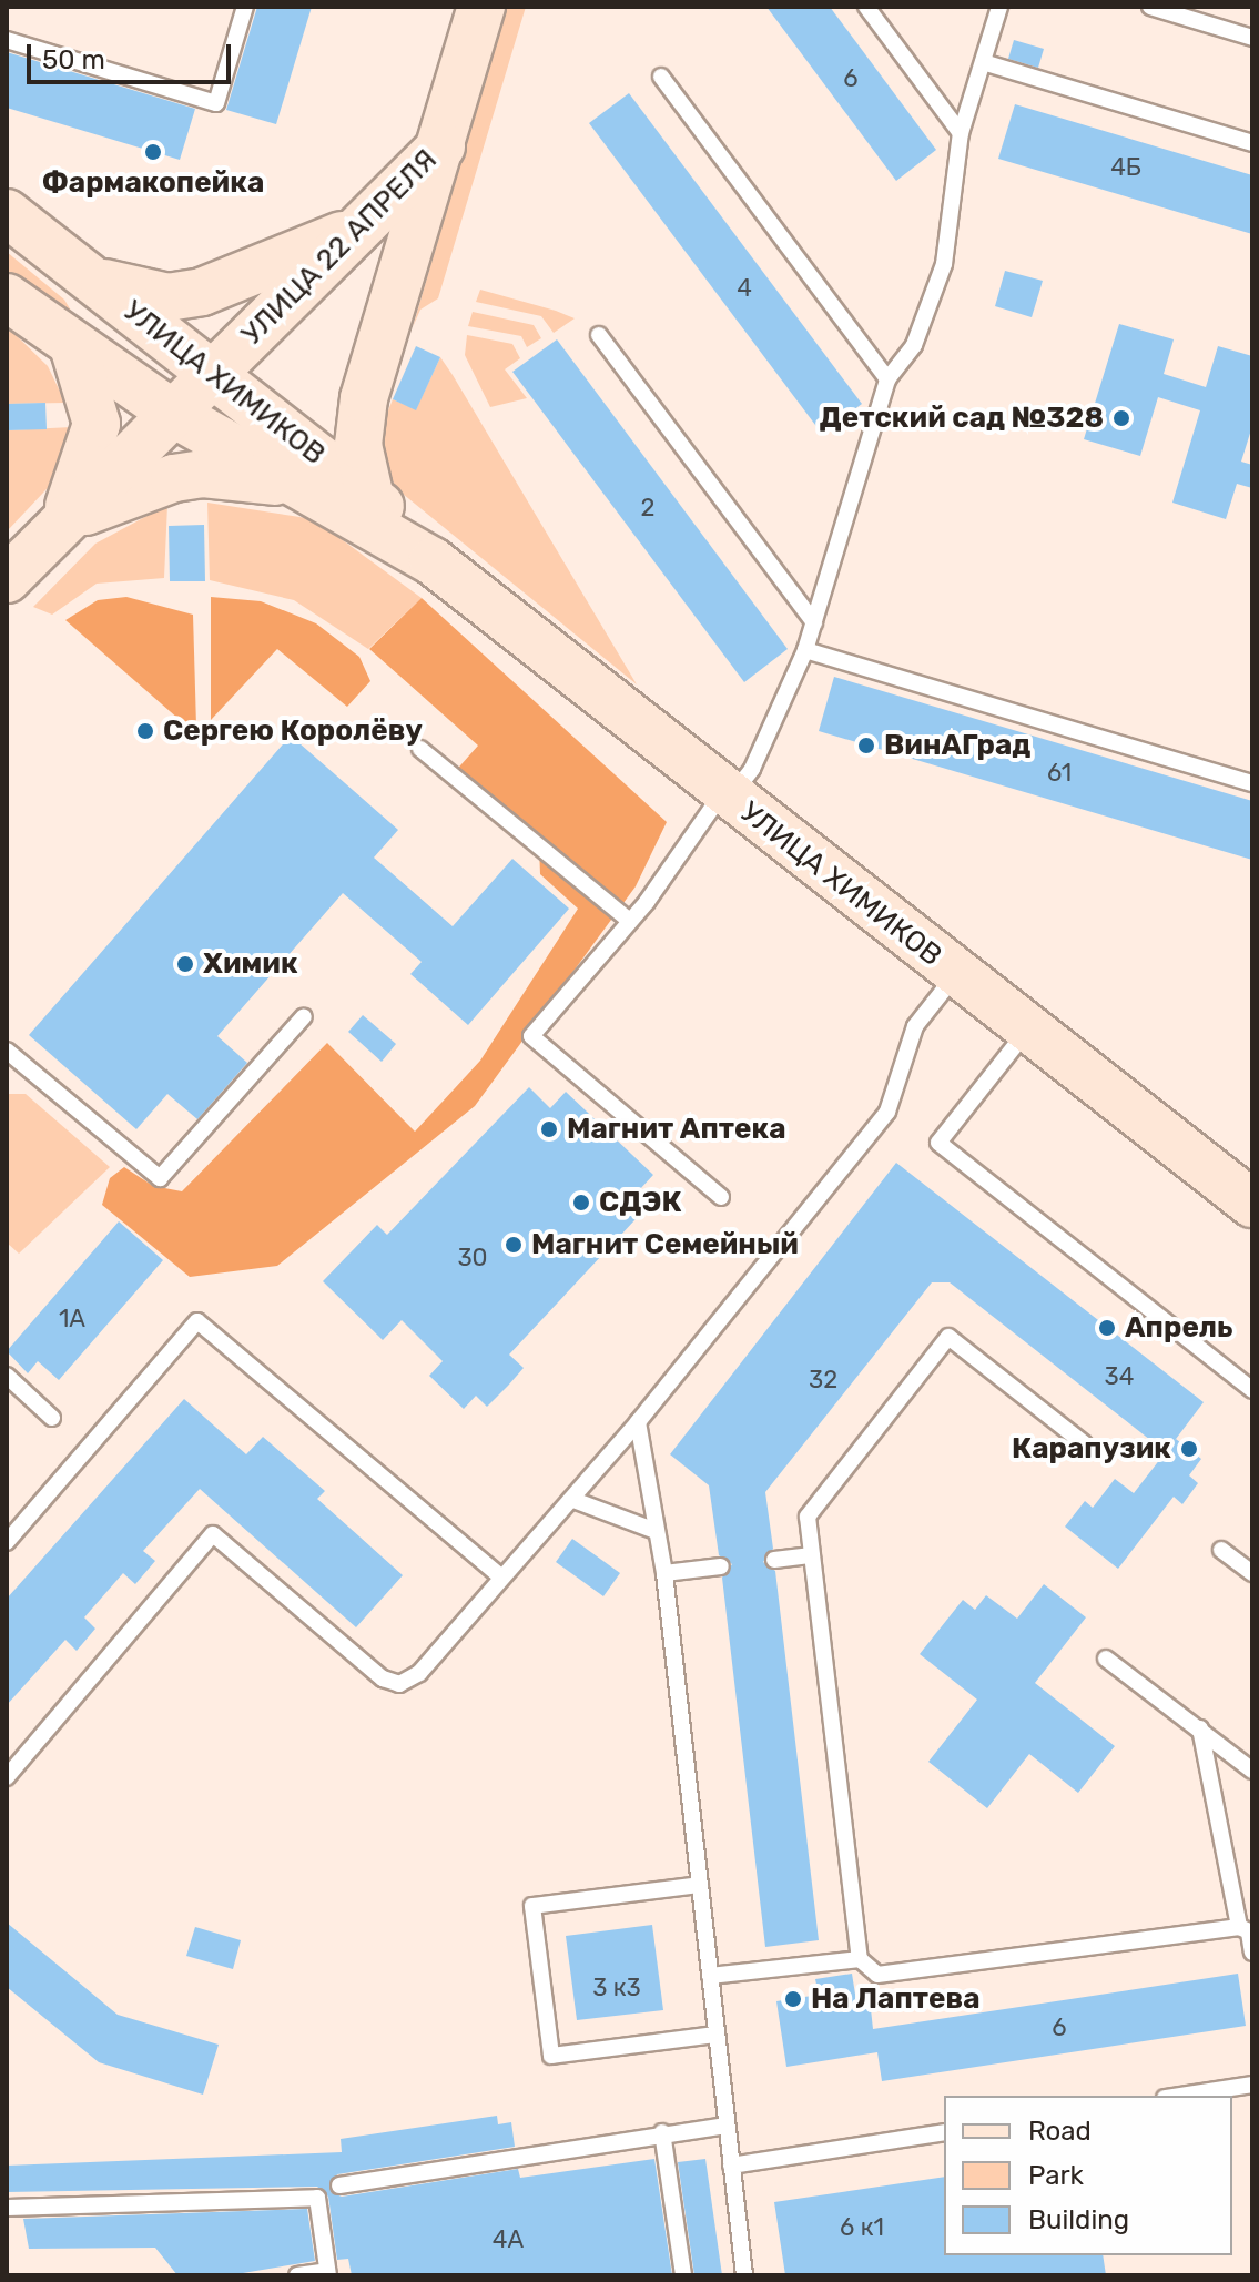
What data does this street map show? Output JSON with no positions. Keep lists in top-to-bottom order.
{
  "streets": {
    "main road": ["УЛИЦА 22 АПРЕЛЯ", "УЛИЦА ХИМИКОВ"]
  },
  "crossings": [
    ["УЛИЦА 22 АПРЕЛЯ", "УЛИЦА ХИМИКОВ"]
  ],
  "places": [
    "Фармакопейка",
    "Детский сад №328",
    "Сергею Королёву",
    "ВинАГрад",
    "Химик",
    "Магнит Аптека",
    "СДЭК",
    "Магнит Семейный",
    "Апрель",
    "Карапузик",
    "На Лаптева"
  ],
  "house_numbers": [
    "6",
    "4Б",
    "4",
    "2",
    "61",
    "30",
    "1А",
    "34",
    "32",
    "3 к3",
    "6",
    "6 к1",
    "4А"
  ],
  "legend": ["Road", "Park", "Building"],
  "scale_bar": "50 m"
}
